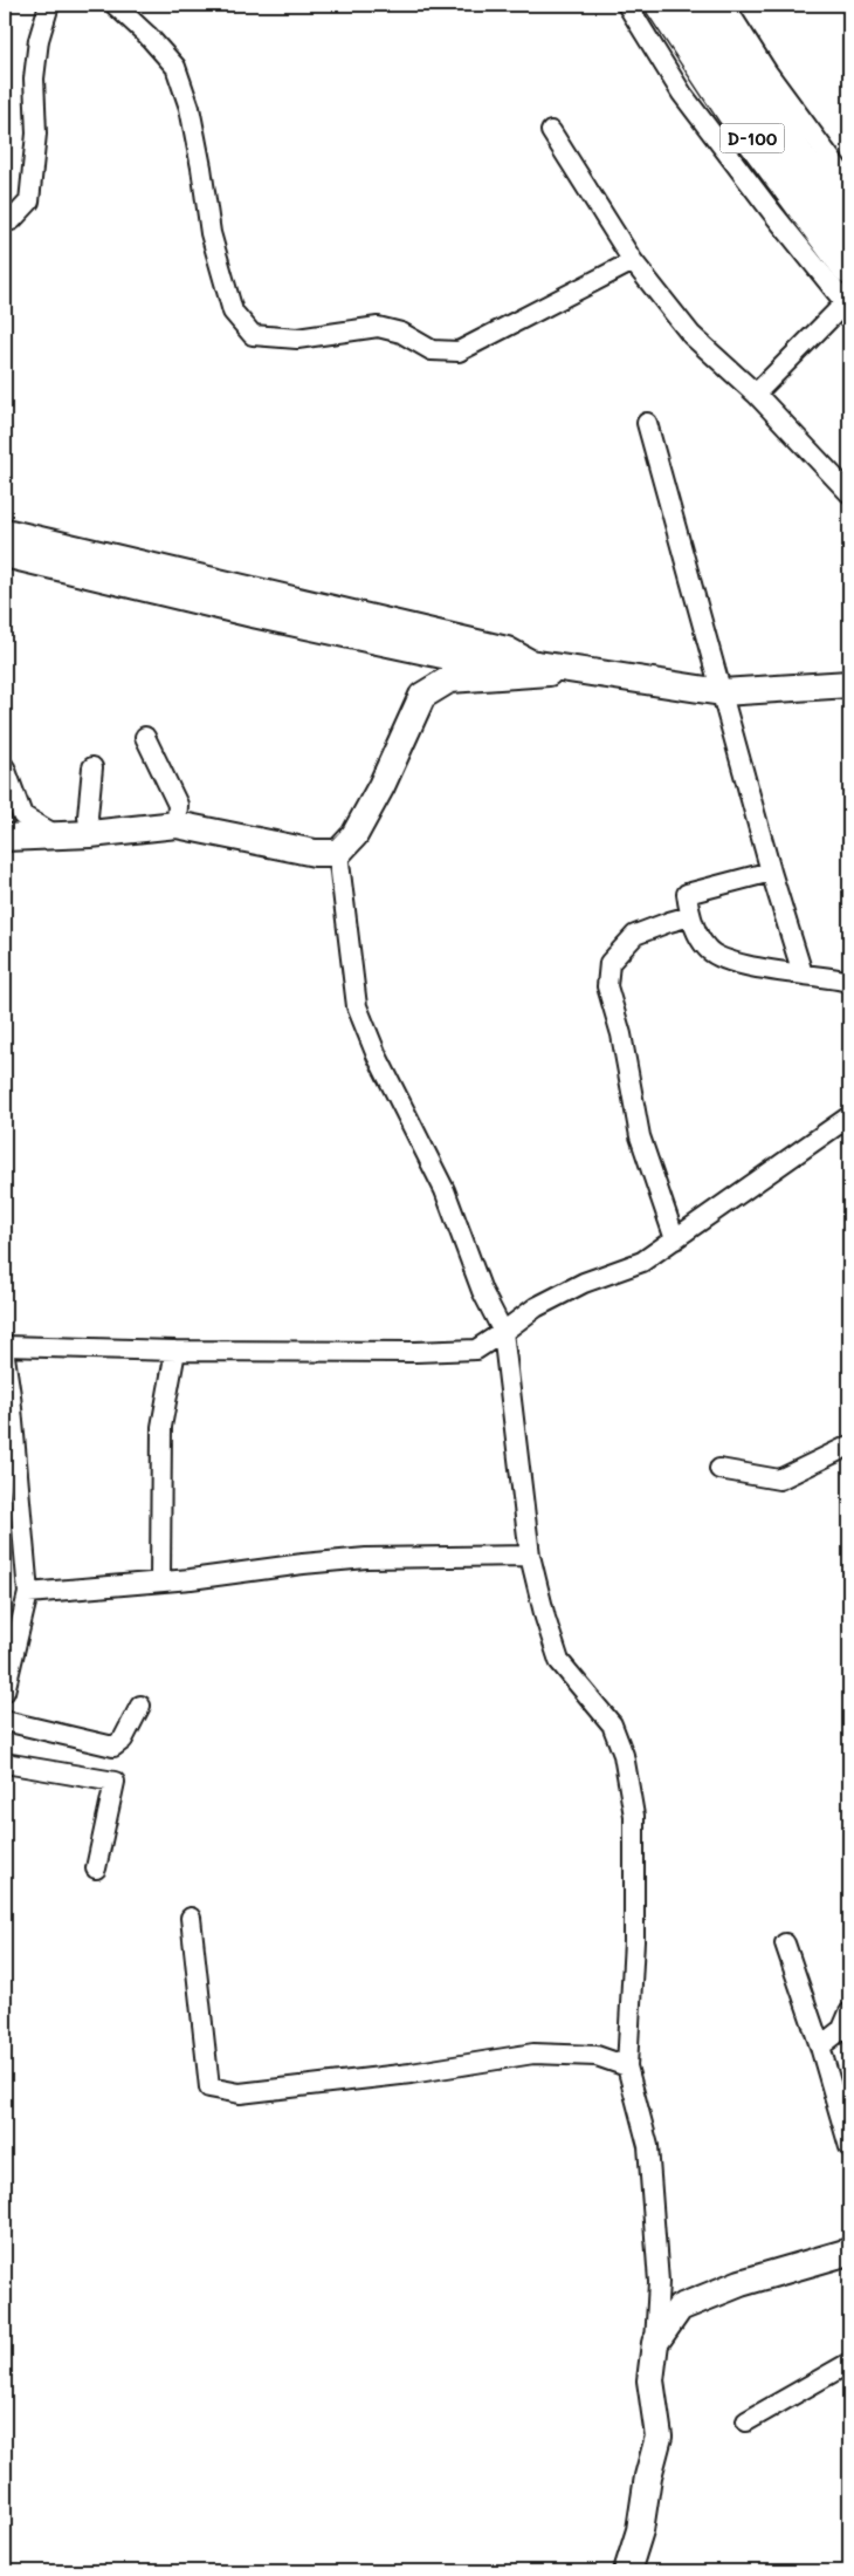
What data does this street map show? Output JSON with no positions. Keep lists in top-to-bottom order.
{
  "streets": {
    "highway": ["D-100"]
  }
}
